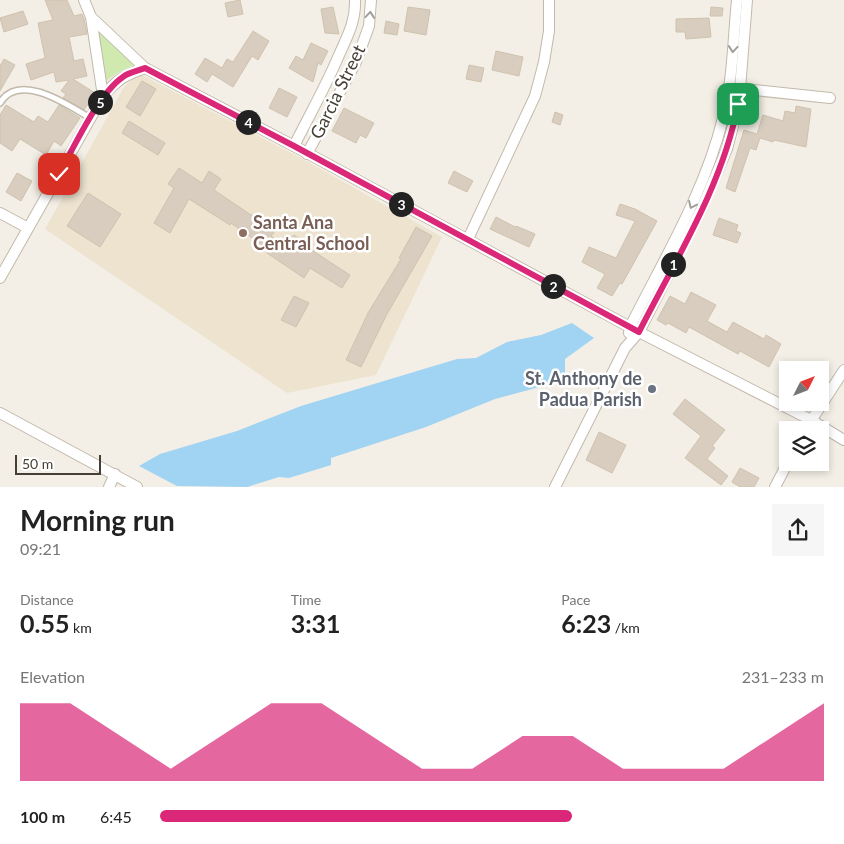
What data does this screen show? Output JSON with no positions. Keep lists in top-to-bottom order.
{
  "streets": {
    "street": ["Garcia Street"]
  },
  "places": ["Santa Ana Central School", "St. Anthony de Padua Parish"],
  "scale_bar": "50 m",
  "north": "top right",
  "page": {
    "pins": [
      "5",
      "4",
      "3",
      "1",
      "2"
    ],
    "scale": "50 m",
    "heading": ["Morning run", "09:21"],
    "stats": [
      ["Distance", "0.55 km"],
      ["Time", "3:31"],
      ["Pace", "6:23 /km"]
    ],
    "chart": ["Elevation", "231–233 m"],
    "list": [
      {
        "name": "100 m",
        "note": "6:45"
      }
    ]
  }
}
